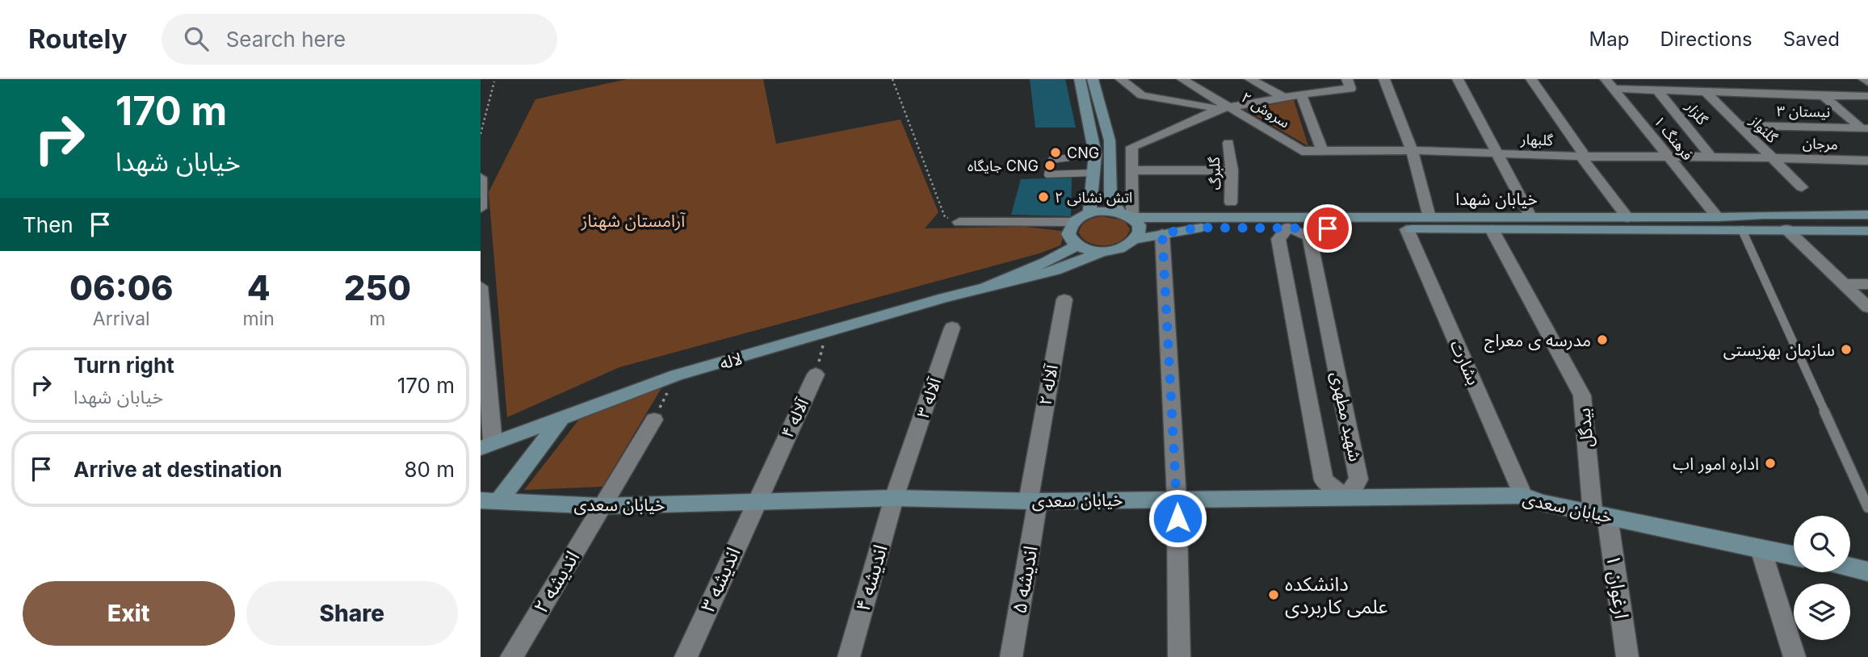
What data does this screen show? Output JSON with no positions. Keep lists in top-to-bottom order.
{
  "streets": {
    "main road": ["خیابان شهدا", "لاله", "خیابان سعدی"],
    "street": [
      "سروش ۲",
      "نیستان ۳",
      "گلزار",
      "گلنواز",
      "فرهنگ ۱",
      "گلبهار",
      "مرجان",
      "گلبرگ",
      "بشارت",
      "آلاله ۲",
      "آلاله ۳",
      "شهید مطهری",
      "آلاله ۴",
      "بیدگل",
      "اندیشه ۴",
      "اندیشه ۳",
      "اندیشه ۵",
      "اندیشه ۲",
      "ارغوان ۱"
    ]
  },
  "crossings": [
    ["سروش ۲", "گلبهار"],
    ["نیستان ۳", "گلنواز"],
    ["گلزار", "گلبهار"],
    ["گلنواز", "گلبهار"],
    ["گلنواز", "مرجان"],
    ["فرهنگ ۱", "گلبهار"],
    ["فرهنگ ۱", "خیابان شهدا"],
    ["گلبهار", "مرجان"],
    ["خیابان شهدا", "بشارت"],
    ["خیابان شهدا", "شهید مطهری"],
    ["خیابان شهدا", "بیدگل"],
    ["بشارت", "خیابان سعدی"],
    ["آلاله ۲", "خیابان سعدی"],
    ["آلاله ۲", "اندیشه ۵"],
    ["آلاله ۳", "خیابان سعدی"],
    ["آلاله ۳", "اندیشه ۴"],
    ["شهید مطهری", "خیابان سعدی"],
    ["آلاله ۴", "خیابان سعدی"],
    ["آلاله ۴", "اندیشه ۳"],
    ["بیدگل", "خیابان سعدی"],
    ["بیدگل", "ارغوان ۱"],
    ["خیابان سعدی", "اندیشه ۴"],
    ["خیابان سعدی", "اندیشه ۳"],
    ["خیابان سعدی", "اندیشه ۵"],
    ["خیابان سعدی", "اندیشه ۲"],
    ["خیابان سعدی", "ارغوان ۱"]
  ],
  "parks": ["آرامستان شهناز"],
  "places": [
    "CNG",
    "جایگاه CNG",
    "اتش نشانی ۲",
    "مدرسه ی معراج",
    "سازمان بهزیستی",
    "اداره امور اب",
    "دانشکده علمی کاربردی"
  ],
  "page": {
    "header": "Routely",
    "search": "Search here",
    "nav": ["Map", "Directions", "Saved"],
    "turn": ["170 m", "خیابان شهدا"],
    "then": "Then",
    "eta": [
      "06:06",
      "Arrival",
      "4",
      "min",
      "250",
      "m"
    ],
    "list": [
      {
        "name": "Turn right",
        "note": "خیابان شهدا",
        "value": "170 m"
      },
      {
        "name": "Arrive at destination",
        "value": "80 m"
      }
    ],
    "buttons": ["Exit", "Share"]
  }
}
